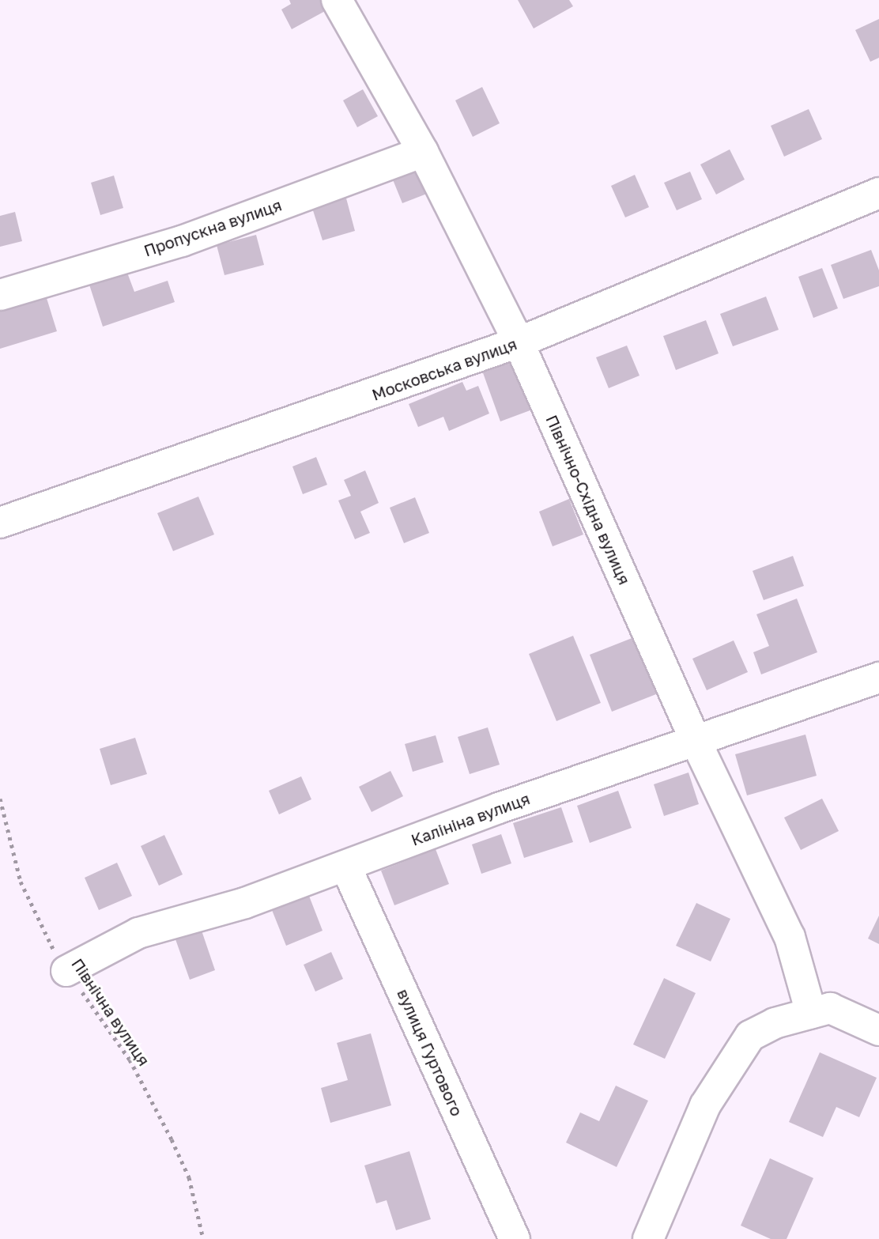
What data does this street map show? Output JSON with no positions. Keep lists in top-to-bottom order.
{
  "streets": {
    "street": [
      "Пропускна вулиця",
      "Московська вулиця",
      "Північно-Східна вулиця",
      "Калініна вулиця",
      "вулиця Гуртового"
    ],
    "path": ["Північна вулиця"]
  },
  "crossings": [
    ["Пропускна вулиця", "Північно-Східна вулиця"],
    ["Московська вулиця", "Північно-Східна вулиця"],
    ["Північно-Східна вулиця", "Калініна вулиця"],
    ["Калініна вулиця", "Північна вулиця"],
    ["Калініна вулиця", "вулиця Гуртового"]
  ]
}
